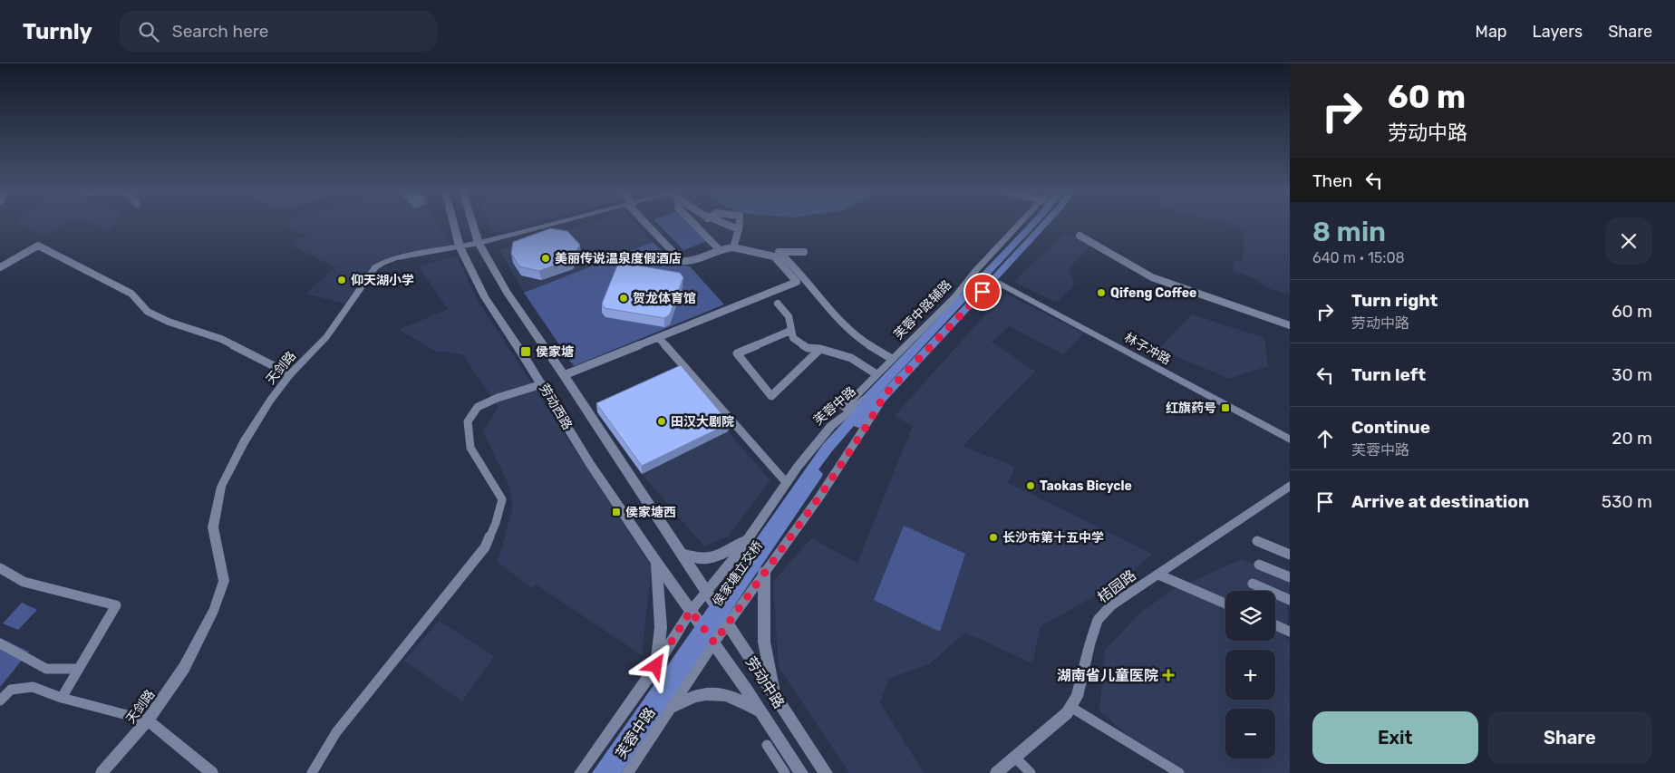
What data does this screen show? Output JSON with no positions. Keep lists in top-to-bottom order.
{
  "streets": {
    "main road": [
      "芙蓉中路",
      "劳动西路",
      "侯家塘立交桥",
      "劳动中路"
    ],
    "street": [
      "芙蓉中路辅路",
      "林子冲路",
      "天剑路",
      "桔园路"
    ]
  },
  "crossings": [
    ["芙蓉中路辅路", "芙蓉中路"],
    ["天剑路", "劳动西路"],
    ["芙蓉中路", "劳动西路"],
    ["芙蓉中路", "劳动中路"],
    ["劳动西路", "劳动中路"]
  ],
  "places": {
    "other": [
      "美丽传说温泉度假酒店",
      "仰天湖小学",
      "Qifeng Coffee",
      "贺龙体育馆",
      "田汉大剧院",
      "Taokas Bicycle",
      "长沙市第十五中学"
    ],
    "transit": ["侯家塘", "红旗药号", "侯家塘西"],
    "health": ["湖南省儿童医院"]
  },
  "page": {
    "header": "Turnly",
    "search": "Search here",
    "nav": ["Map", "Layers", "Share"],
    "turn": ["60 m", "劳动中路"],
    "then": "Then",
    "heading": ["8 min", "640 m · 15:08"],
    "list": [
      {
        "name": "Turn right",
        "note": "劳动中路",
        "value": "60 m"
      },
      {
        "name": "Turn left",
        "value": "30 m"
      },
      {
        "name": "Continue",
        "note": "芙蓉中路",
        "value": "20 m"
      },
      {
        "name": "Arrive at destination",
        "value": "530 m"
      }
    ],
    "map_buttons": ["+", "−"],
    "buttons": ["Exit", "Share"]
  }
}
